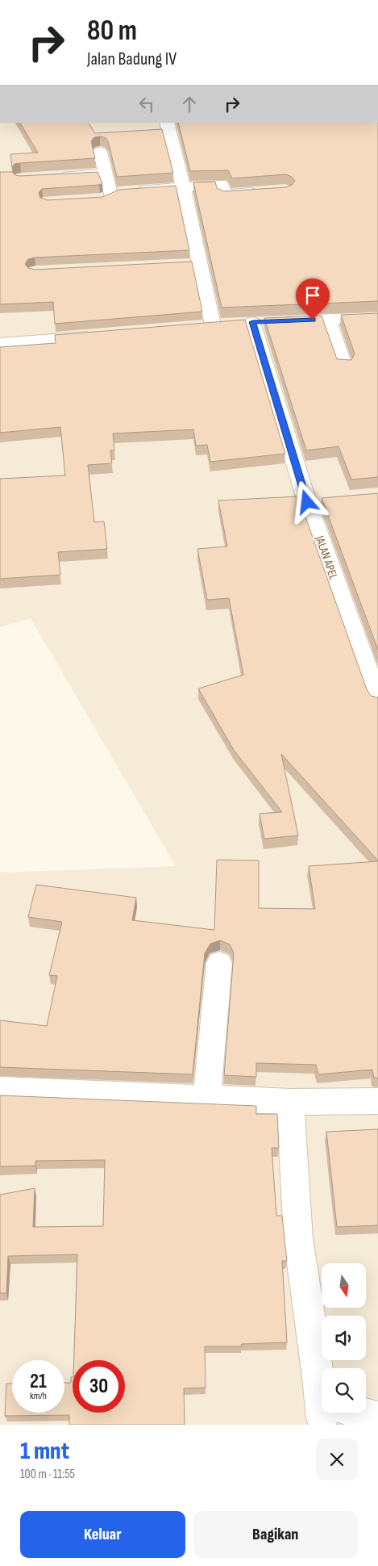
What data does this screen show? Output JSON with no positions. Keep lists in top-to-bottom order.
{
  "streets": {
    "street": ["JALAN APEL"]
  },
  "north": "bottom",
  "page": {
    "turn": ["80 m", "Jalan Badung IV"],
    "speed": "21 km/h",
    "limit": "30",
    "heading": ["1 mnt", "100 m · 11:55"],
    "buttons": ["Keluar", "Bagikan"]
  }
}
